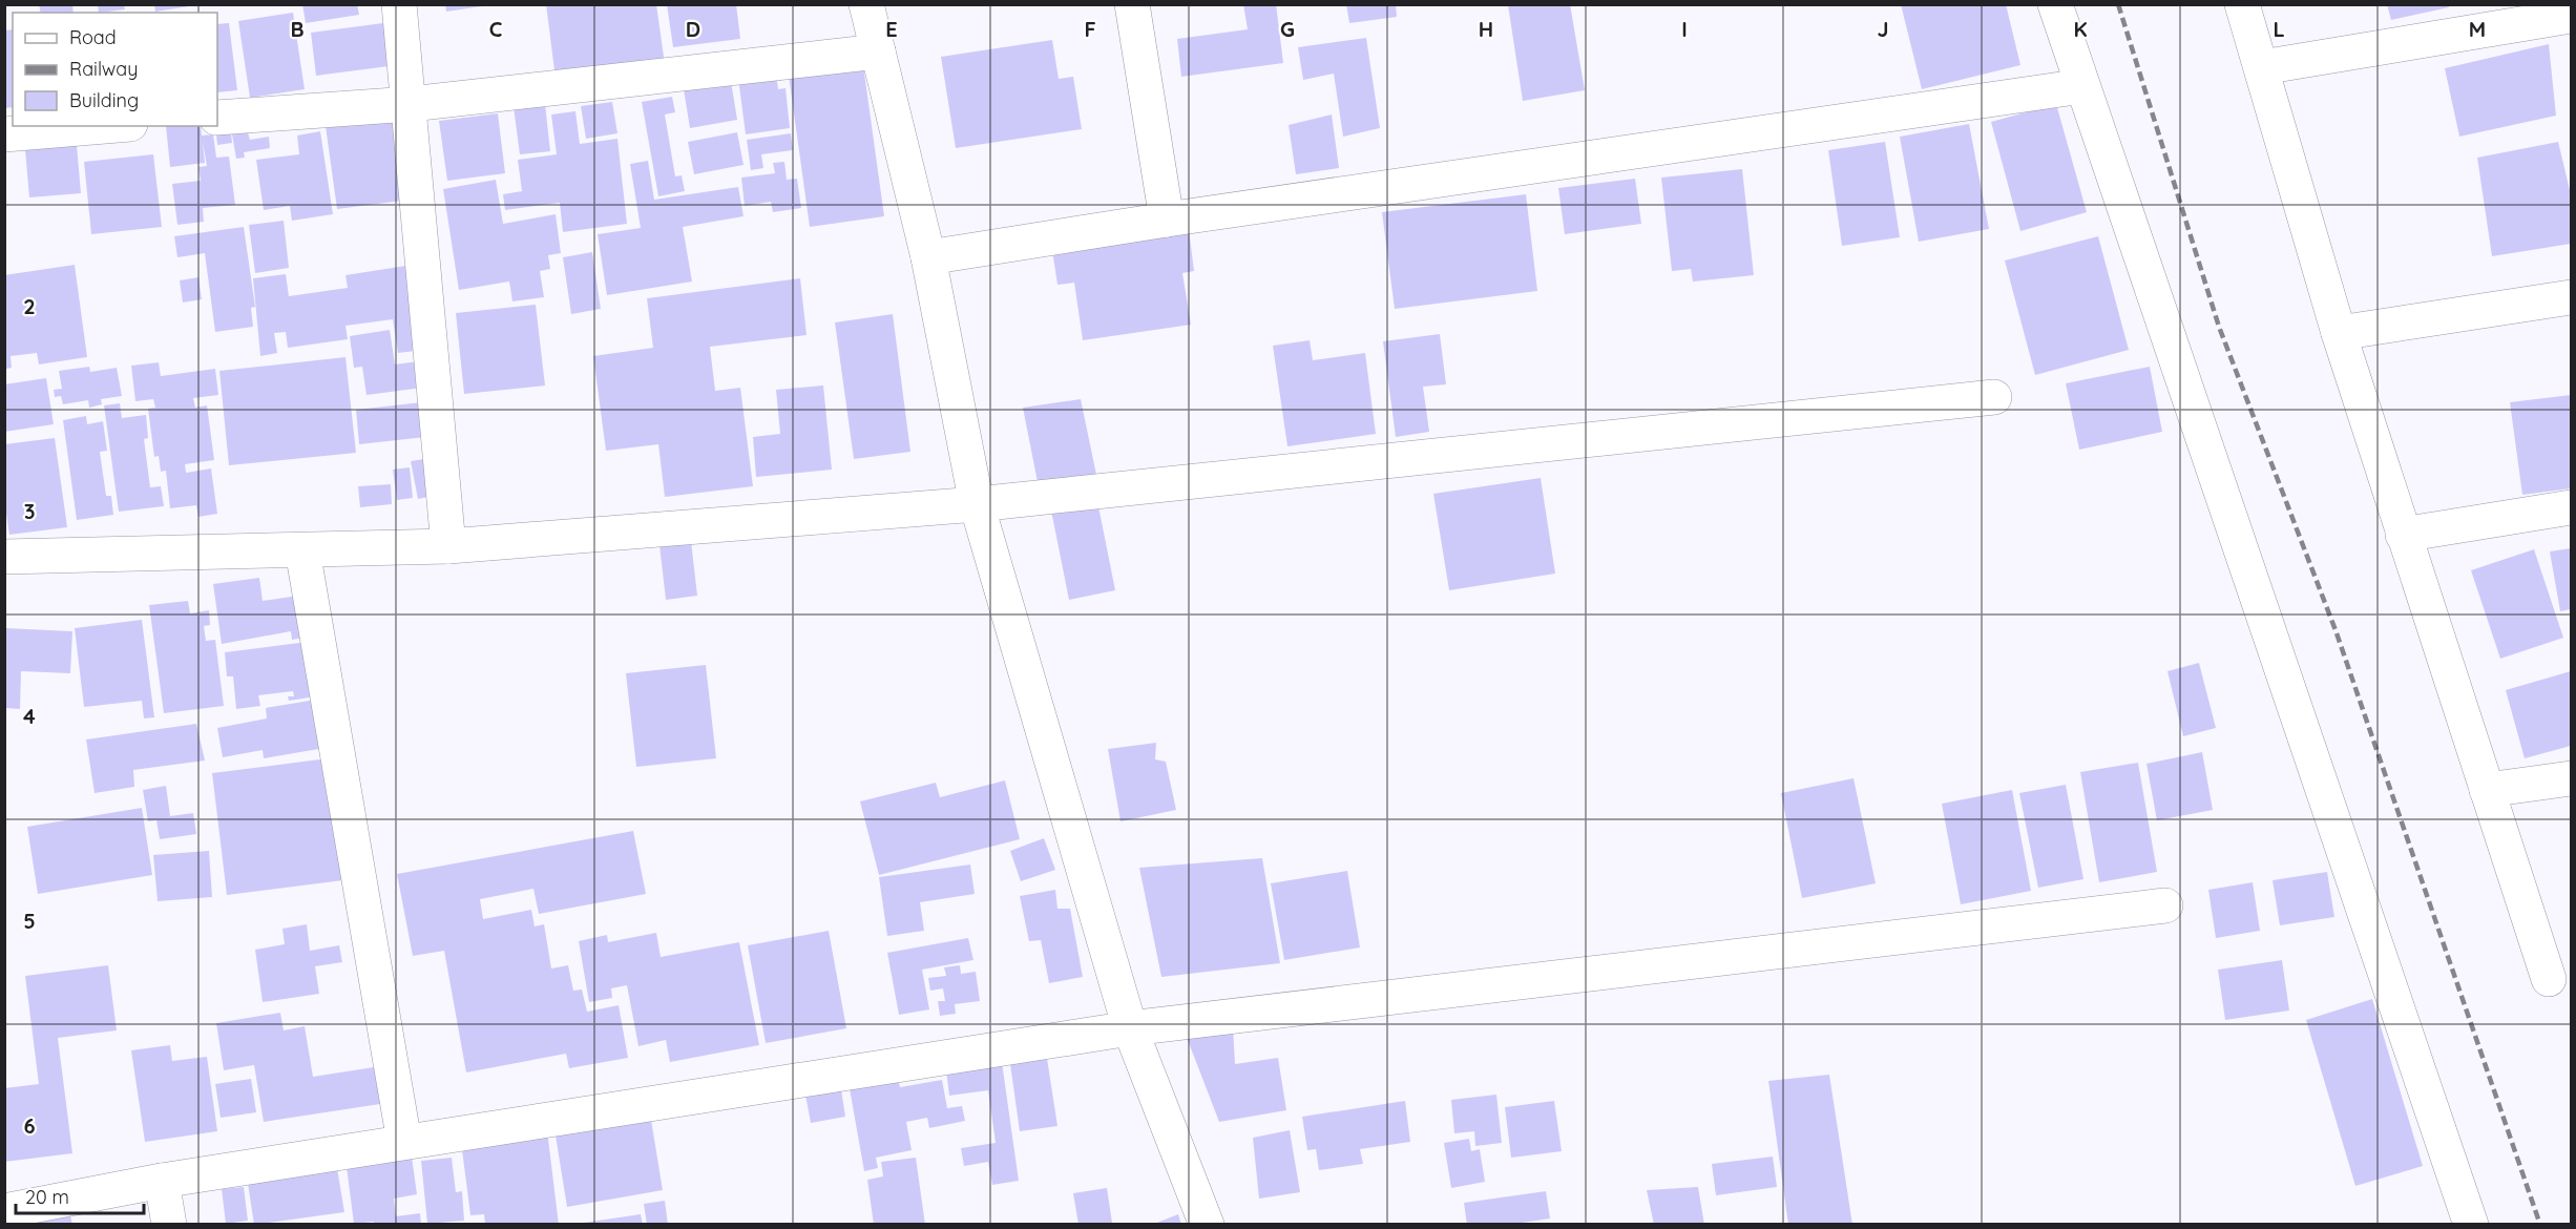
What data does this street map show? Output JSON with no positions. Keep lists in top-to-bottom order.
{
  "legend": ["Road", "Railway", "Building"],
  "scale_bar": "20 m",
  "grid": {
    "columns": [
      "B",
      "C",
      "D",
      "E",
      "F",
      "G",
      "H",
      "I",
      "J",
      "K",
      "L",
      "M"
    ],
    "rows": [
      "2",
      "3",
      "4",
      "5",
      "6"
    ]
  }
}
